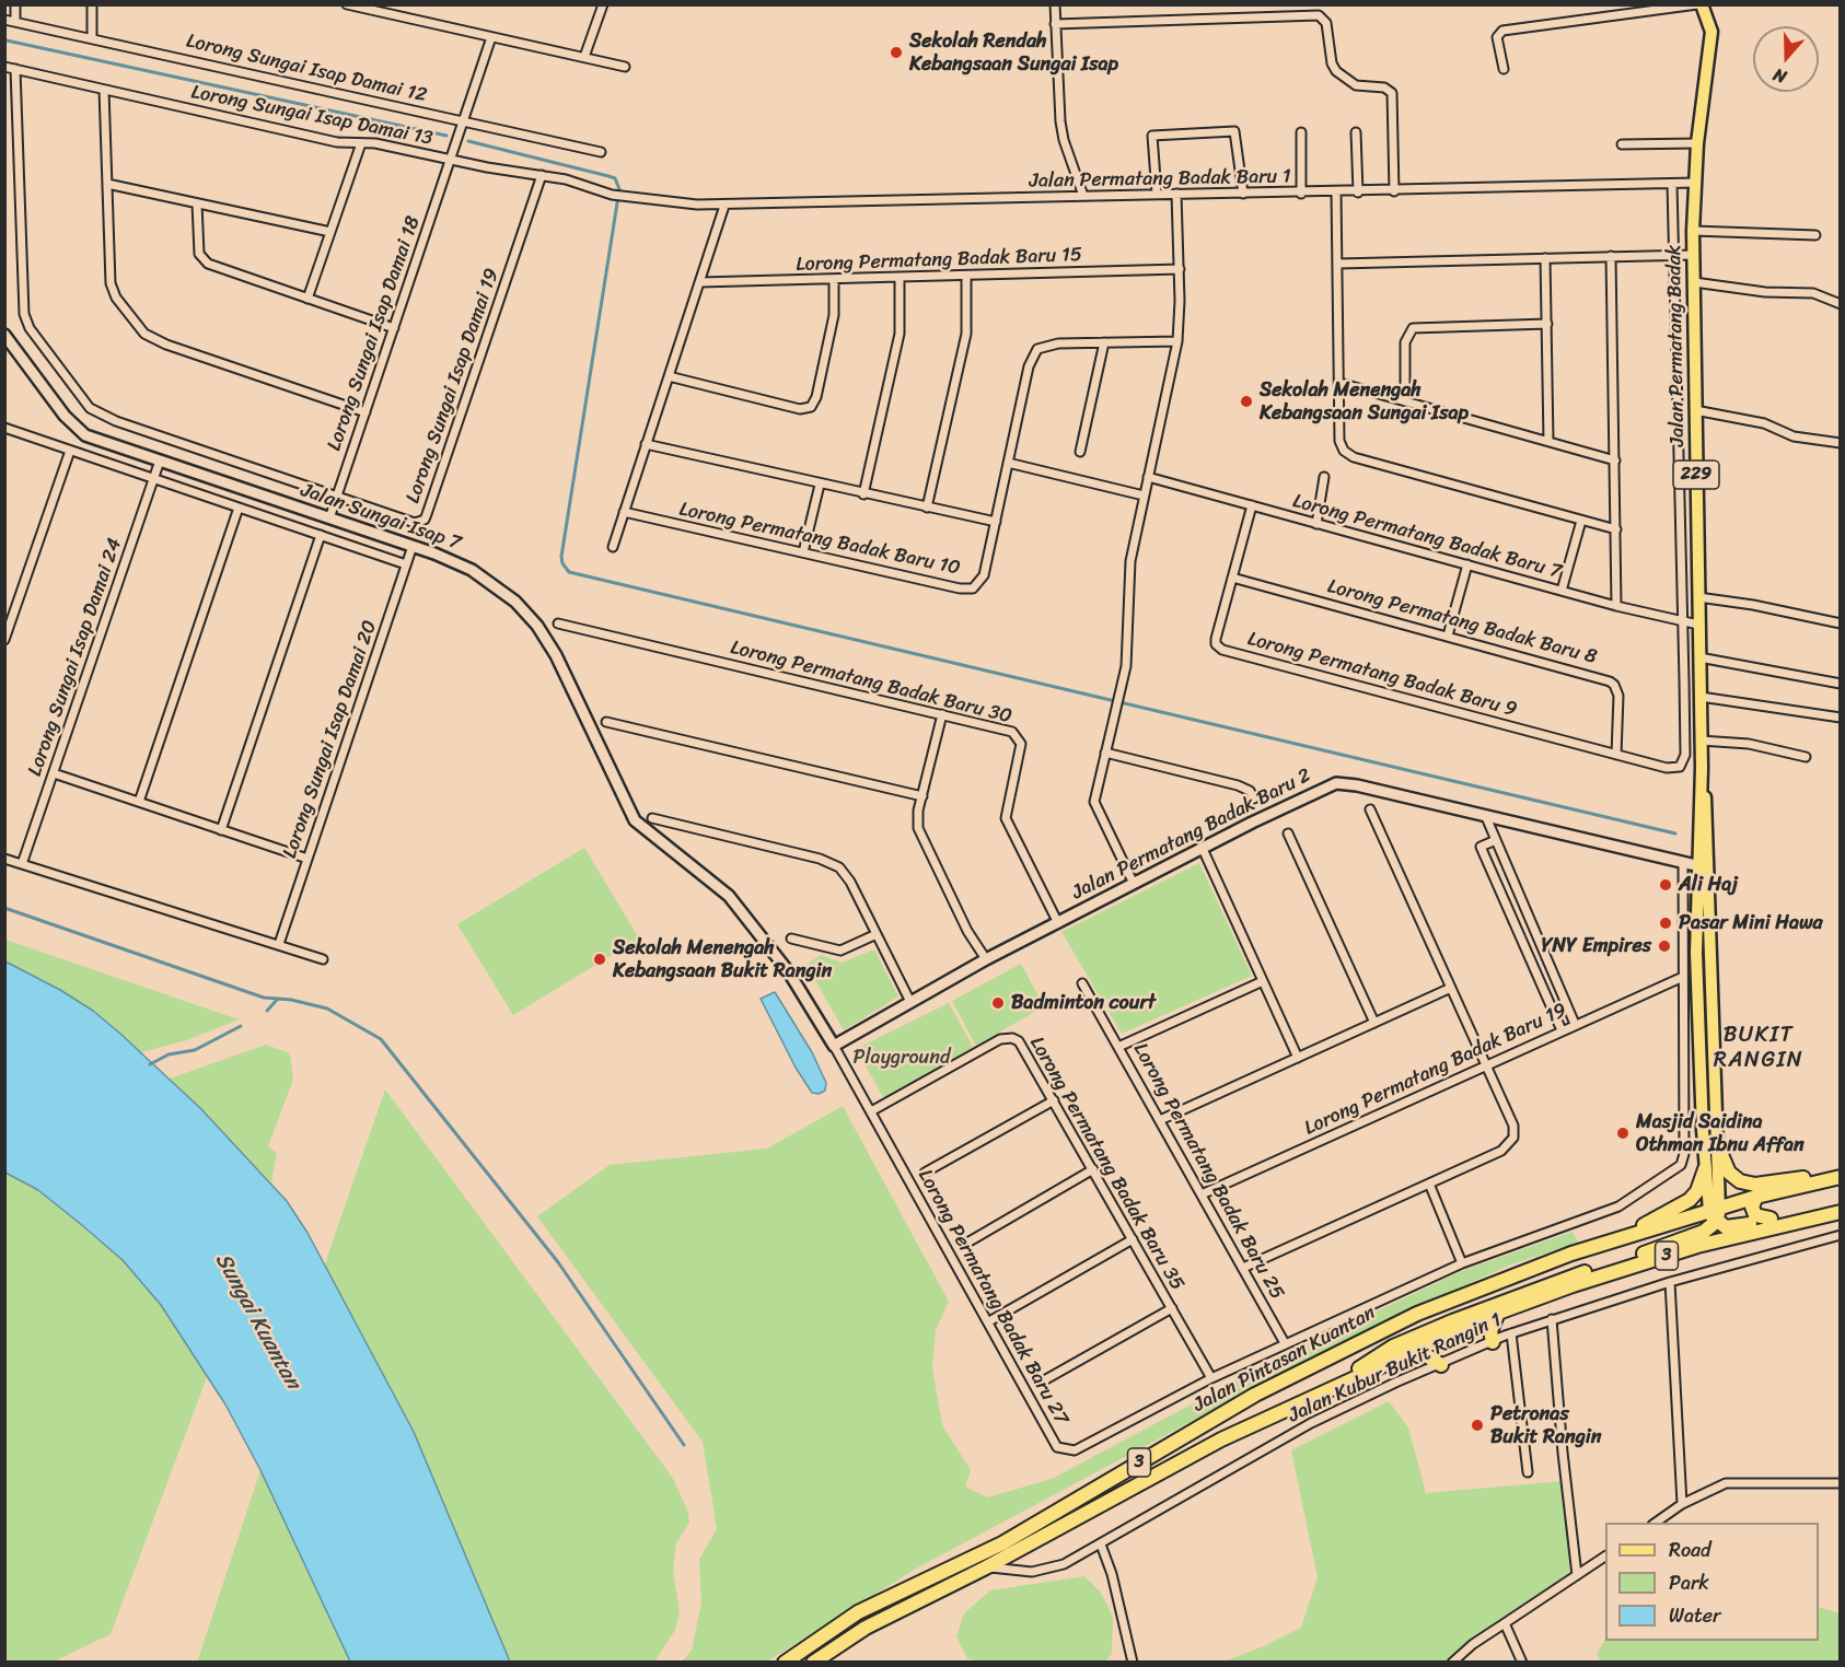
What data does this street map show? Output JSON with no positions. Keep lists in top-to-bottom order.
{
  "streets": {
    "highway": ["3", "Jalan Pintasan Kuantan"],
    "main road": ["Jalan Permatang Badak", "229"],
    "street": [
      "Lorong Sungai Isap Damai 12",
      "Lorong Sungai Isap Damai 13",
      "Jalan Permatang Badak Baru 1",
      "Lorong Permatang Badak Baru 15",
      "Lorong Sungai Isap Damai 18",
      "Lorong Sungai Isap Damai 19",
      "Jalan Sungai Isap 7",
      "Lorong Permatang Badak Baru 7",
      "Lorong Permatang Badak Baru 10",
      "Lorong Permatang Badak Baru 8",
      "Lorong Sungai Isap Damai 24",
      "Lorong Permatang Badak Baru 9",
      "Lorong Permatang Badak Baru 30",
      "Lorong Sungai Isap Damai 20",
      "Jalan Permatang Badak Baru 2",
      "Lorong Permatang Badak Baru 19",
      "Lorong Permatang Badak Baru 35",
      "Lorong Permatang Badak Baru 25",
      "Lorong Permatang Badak Baru 27",
      "Jalan Kubur Bukit Rangin 1"
    ]
  },
  "crossings": [
    ["Lorong Sungai Isap Damai 12", "Lorong Sungai Isap Damai 18"],
    ["Lorong Sungai Isap Damai 13", "Jalan Permatang Badak Baru 1"],
    ["Lorong Sungai Isap Damai 13", "Lorong Sungai Isap Damai 18"],
    ["Lorong Sungai Isap Damai 13", "Lorong Sungai Isap Damai 19"],
    ["Jalan Permatang Badak Baru 1", "Jalan Permatang Badak"],
    ["Lorong Sungai Isap Damai 18", "Lorong Sungai Isap Damai 19"],
    ["Lorong Sungai Isap Damai 18", "Jalan Sungai Isap 7"],
    ["Jalan Permatang Badak", "Lorong Permatang Badak Baru 7"],
    ["Jalan Permatang Badak", "Jalan Permatang Badak Baru 2"],
    ["Jalan Permatang Badak", "Jalan Pintasan Kuantan"],
    ["Jalan Sungai Isap 7", "Lorong Sungai Isap Damai 24"],
    ["Jalan Sungai Isap 7", "Lorong Sungai Isap Damai 20"],
    ["Jalan Sungai Isap 7", "Jalan Permatang Badak Baru 2"],
    ["Jalan Sungai Isap 7", "Lorong Permatang Badak Baru 27"],
    ["Lorong Permatang Badak Baru 7", "Lorong Permatang Badak Baru 9"],
    ["Lorong Permatang Badak Baru 8", "Lorong Permatang Badak Baru 9"],
    ["Lorong Permatang Badak Baru 30", "Jalan Permatang Badak Baru 2"],
    ["Jalan Permatang Badak Baru 2", "Lorong Permatang Badak Baru 27"],
    ["Lorong Permatang Badak Baru 19", "Lorong Permatang Badak Baru 25"],
    ["Lorong Permatang Badak Baru 19", "Lorong Permatang Badak Baru 27"],
    ["Lorong Permatang Badak Baru 35", "Lorong Permatang Badak Baru 27"],
    ["Lorong Permatang Badak Baru 25", "Lorong Permatang Badak Baru 27"],
    ["Jalan Pintasan Kuantan", "Jalan Kubur Bukit Rangin 1"]
  ],
  "districts": ["BUKIT RANGIN"],
  "water": ["Sungai Kuantan"],
  "parks": ["Playground"],
  "places": [
    "Sekolah Rendah Kebangsaan Sungai Isap",
    "Sekolah Menengah Kebangsaan Sungai Isap",
    "Ali Haj",
    "Pasar Mini Hawa",
    "YNY Empires",
    "Sekolah Menengah Kebangsaan Bukit Rangin",
    "Badminton court",
    "Masjid Saidina Othman Ibnu Affan",
    "Petronas Bukit Rangin"
  ],
  "legend": ["Road", "Park", "Water"],
  "north": "bottom"
}
